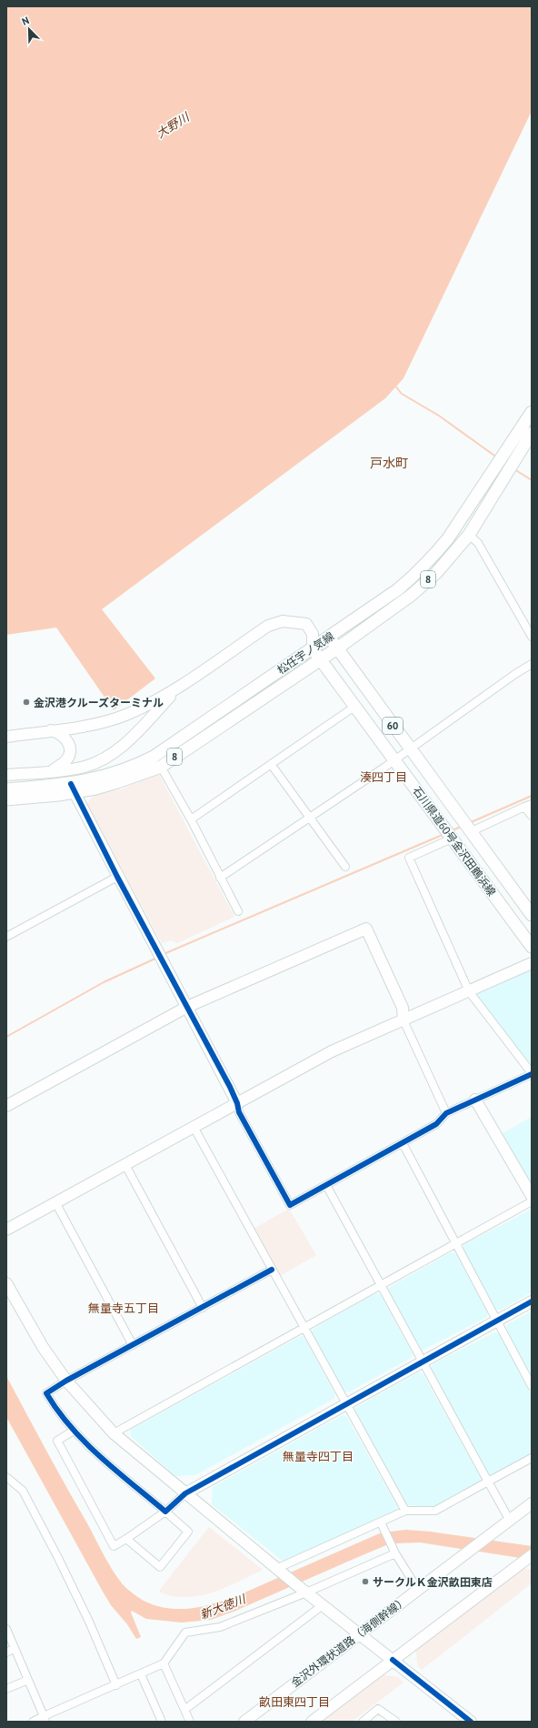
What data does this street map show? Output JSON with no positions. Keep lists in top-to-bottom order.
{
  "streets": {
    "main road": [
      "8",
      "松任宇ノ気線",
      "60",
      "石川県道60号金沢田鶴浜線"
    ],
    "street": ["金沢外環状道路（海側幹線）"]
  },
  "crossings": [
    ["松任宇ノ気線", "石川県道60号金沢田鶴浜線"]
  ],
  "districts": [
    "戸水町",
    "湊四丁目",
    "無量寺五丁目",
    "無量寺四丁目",
    "畝田東四丁目"
  ],
  "water": ["大野川", "新大徳川"],
  "places": ["金沢港クルーズターミナル", "サークルＫ金沢畝田東店"],
  "north": "top left"
}
